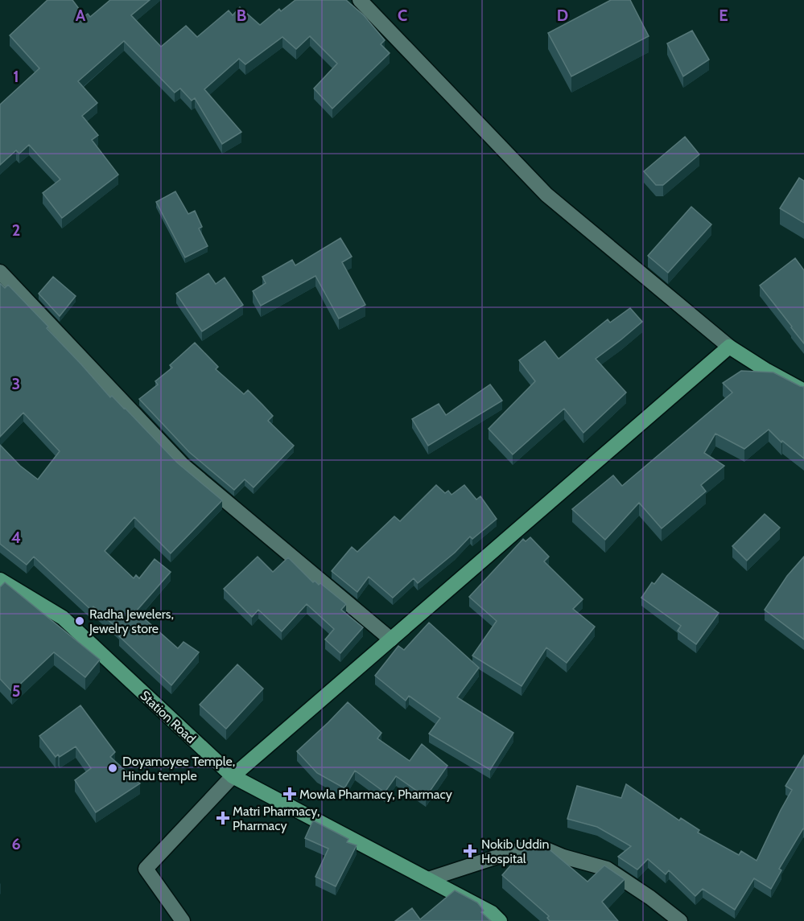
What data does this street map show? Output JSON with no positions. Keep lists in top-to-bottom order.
{
  "streets": {
    "main road": ["Station Road"]
  },
  "places": {
    "other": ["Radha Jewelers, Jewelry store", "Doyamoyee Temple, Hindu temple"],
    "health": ["Mowla Pharmacy, Pharmacy", "Matri Pharmacy, Pharmacy", "Nokib Uddin Hospital"]
  },
  "grid": {
    "columns": [
      "A",
      "B",
      "C",
      "D",
      "E"
    ],
    "rows": [
      "1",
      "2",
      "3",
      "4",
      "5",
      "6"
    ]
  }
}
